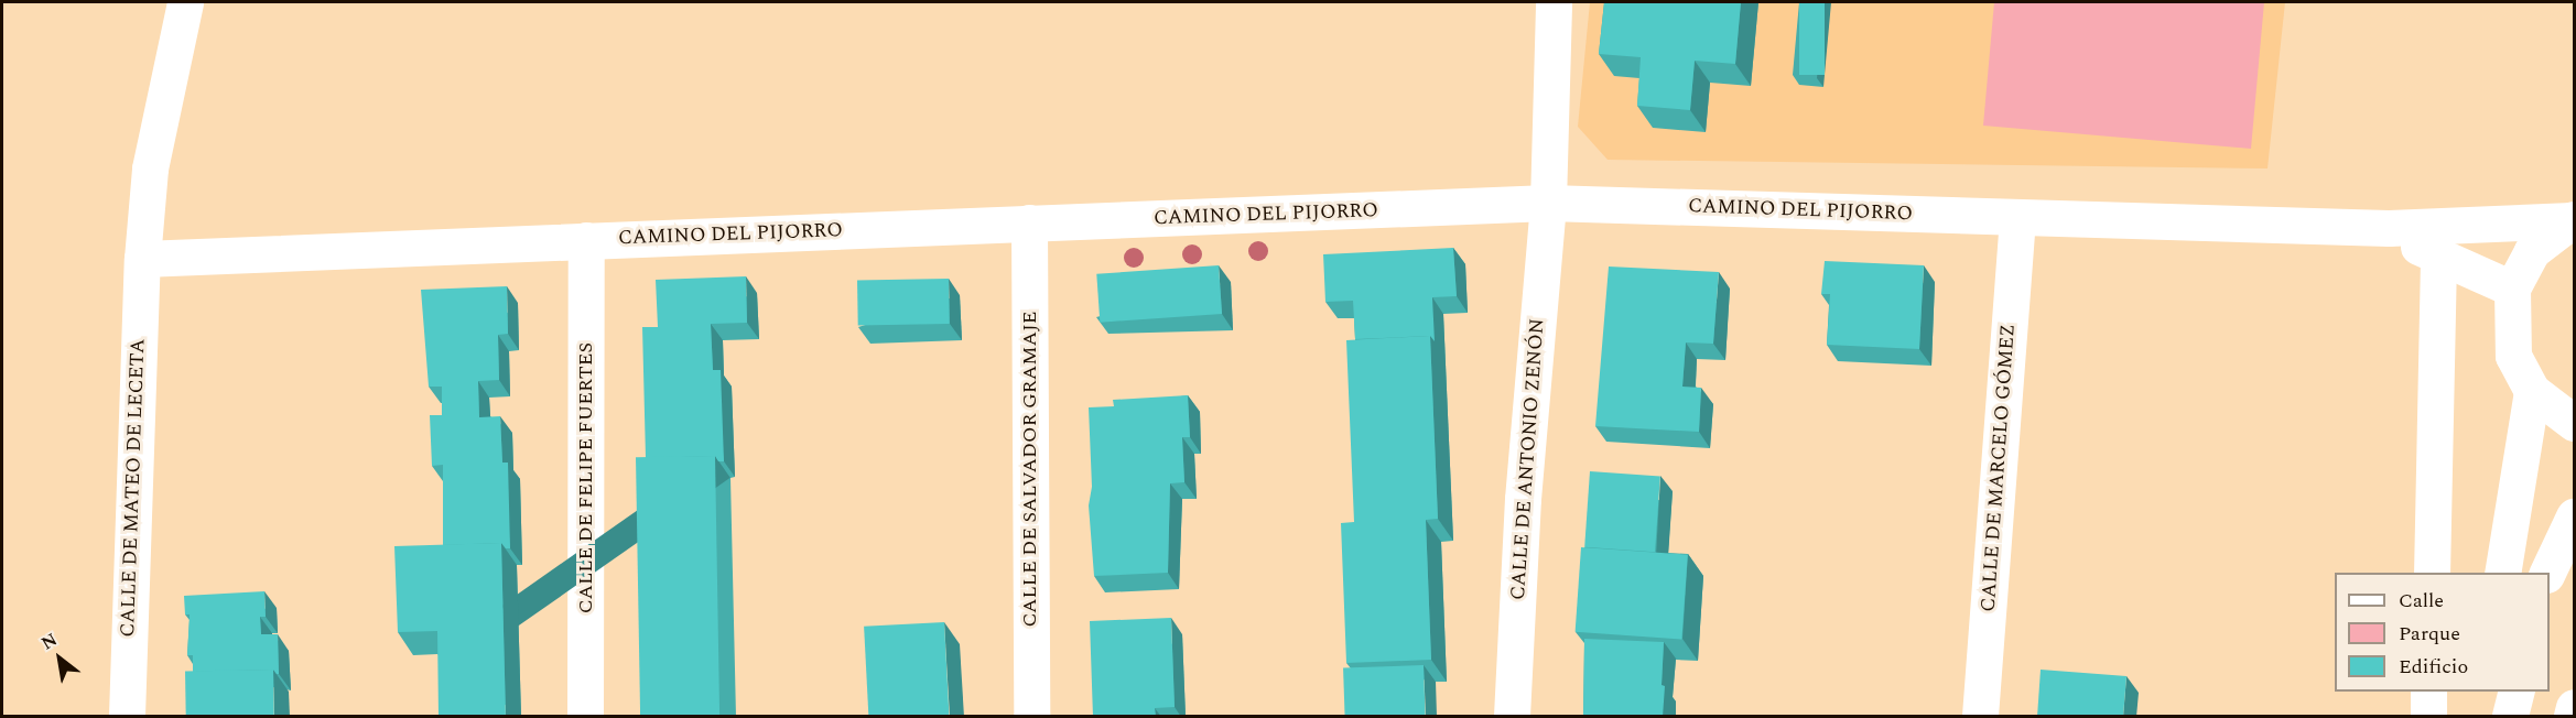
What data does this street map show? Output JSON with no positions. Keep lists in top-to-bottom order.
{
  "streets": {
    "street": [
      "CAMINO DEL PIJORRO",
      "CALLE DE ANTONIO ZENÓN",
      "CALLE DE MARCELO GÓMEZ",
      "CALLE DE SALVADOR GRAMAJE",
      "CALLE DE FELIPE FUERTES",
      "CALLE DE MATEO DE LECETA"
    ]
  },
  "crossings": [
    ["CAMINO DEL PIJORRO", "CALLE DE ANTONIO ZENÓN"],
    ["CAMINO DEL PIJORRO", "CALLE DE MARCELO GÓMEZ"],
    ["CAMINO DEL PIJORRO", "CALLE DE SALVADOR GRAMAJE"],
    ["CAMINO DEL PIJORRO", "CALLE DE FELIPE FUERTES"],
    ["CAMINO DEL PIJORRO", "CALLE DE MATEO DE LECETA"]
  ],
  "legend": ["Calle", "Parque", "Edificio"],
  "north": "top left"
}
